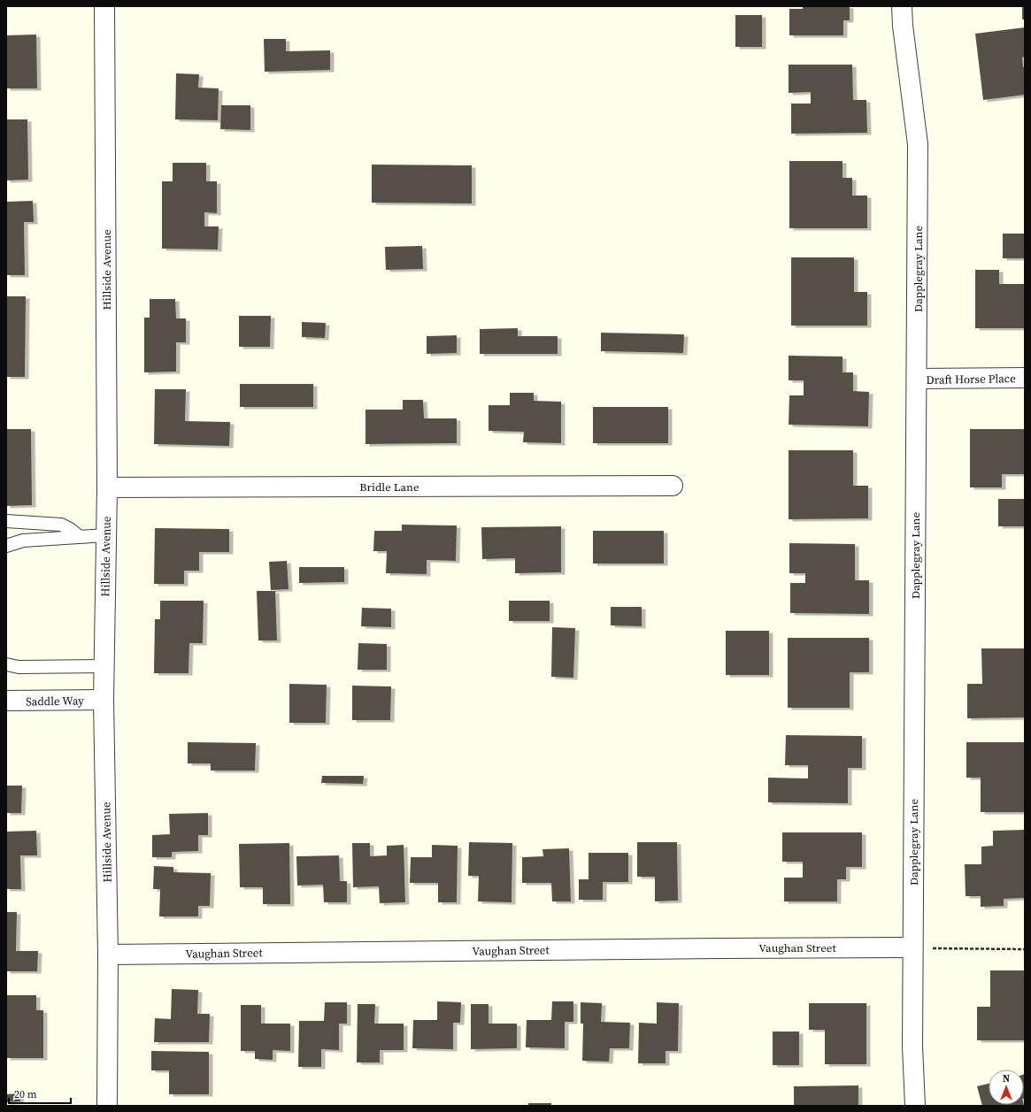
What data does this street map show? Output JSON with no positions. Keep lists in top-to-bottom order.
{
  "streets": {
    "street": [
      "Dapplegray Lane",
      "Hillside Avenue",
      "Draft Horse Place",
      "Bridle Lane",
      "Saddle Way",
      "Vaughan Street"
    ]
  },
  "crossings": [
    ["Dapplegray Lane", "Draft Horse Place"],
    ["Dapplegray Lane", "Vaughan Street"],
    ["Hillside Avenue", "Bridle Lane"],
    ["Hillside Avenue", "Saddle Way"],
    ["Hillside Avenue", "Vaughan Street"]
  ],
  "scale_bar": "20 m",
  "north": "top"
}
